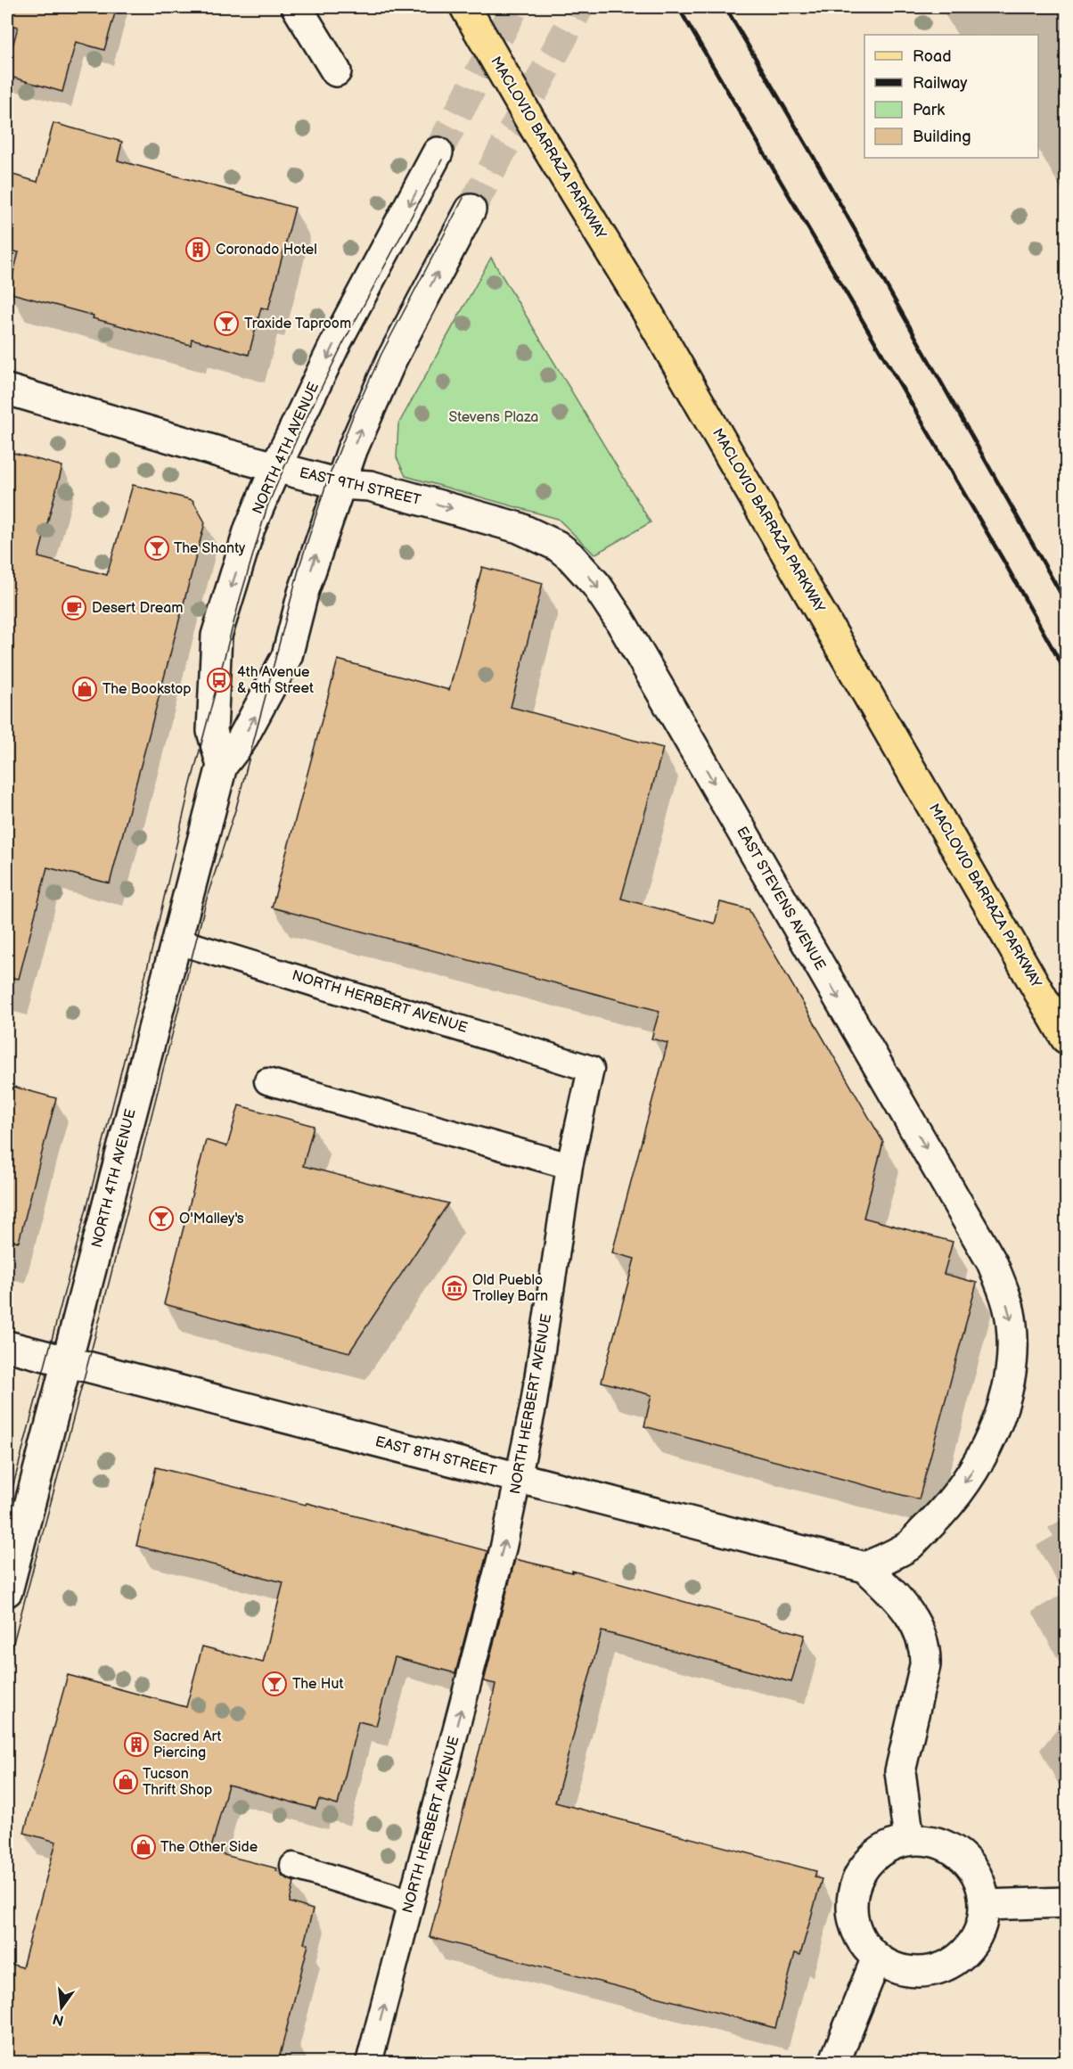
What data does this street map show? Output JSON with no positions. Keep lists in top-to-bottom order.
{
  "streets": {
    "main road": ["MACLOVIO BARRAZA PARKWAY"],
    "street": [
      "NORTH 4TH AVENUE",
      "EAST 9TH STREET",
      "EAST STEVENS AVENUE",
      "EAST 8TH STREET"
    ],
    "lane": ["NORTH HERBERT AVENUE"]
  },
  "crossings": [
    ["NORTH 4TH AVENUE", "EAST 9TH STREET"],
    ["NORTH 4TH AVENUE", "NORTH HERBERT AVENUE"],
    ["NORTH 4TH AVENUE", "EAST 8TH STREET"],
    ["EAST 9TH STREET", "EAST STEVENS AVENUE"],
    ["EAST STEVENS AVENUE", "EAST 8TH STREET"],
    ["NORTH HERBERT AVENUE", "EAST 8TH STREET"]
  ],
  "one_way": ["EAST 9TH STREET", "EAST STEVENS AVENUE", "NORTH HERBERT AVENUE"],
  "parks": ["Stevens Plaza"],
  "places": {
    "building": ["Coronado Hotel", "Sacred Art Piercing"],
    "bar": [
      "Traxide Taproom",
      "The Shanty",
      "O'Malley's",
      "The Hut"
    ],
    "cafe": ["Desert Dream"],
    "bus stop": ["4th Avenue & 9th Street"],
    "shop": ["The Bookstop", "Tucson Thrift Shop", "The Other Side"],
    "museum": ["Old Pueblo Trolley Barn"]
  },
  "legend": [
    "Road",
    "Railway",
    "Park",
    "Building"
  ],
  "north": "bottom"
}
